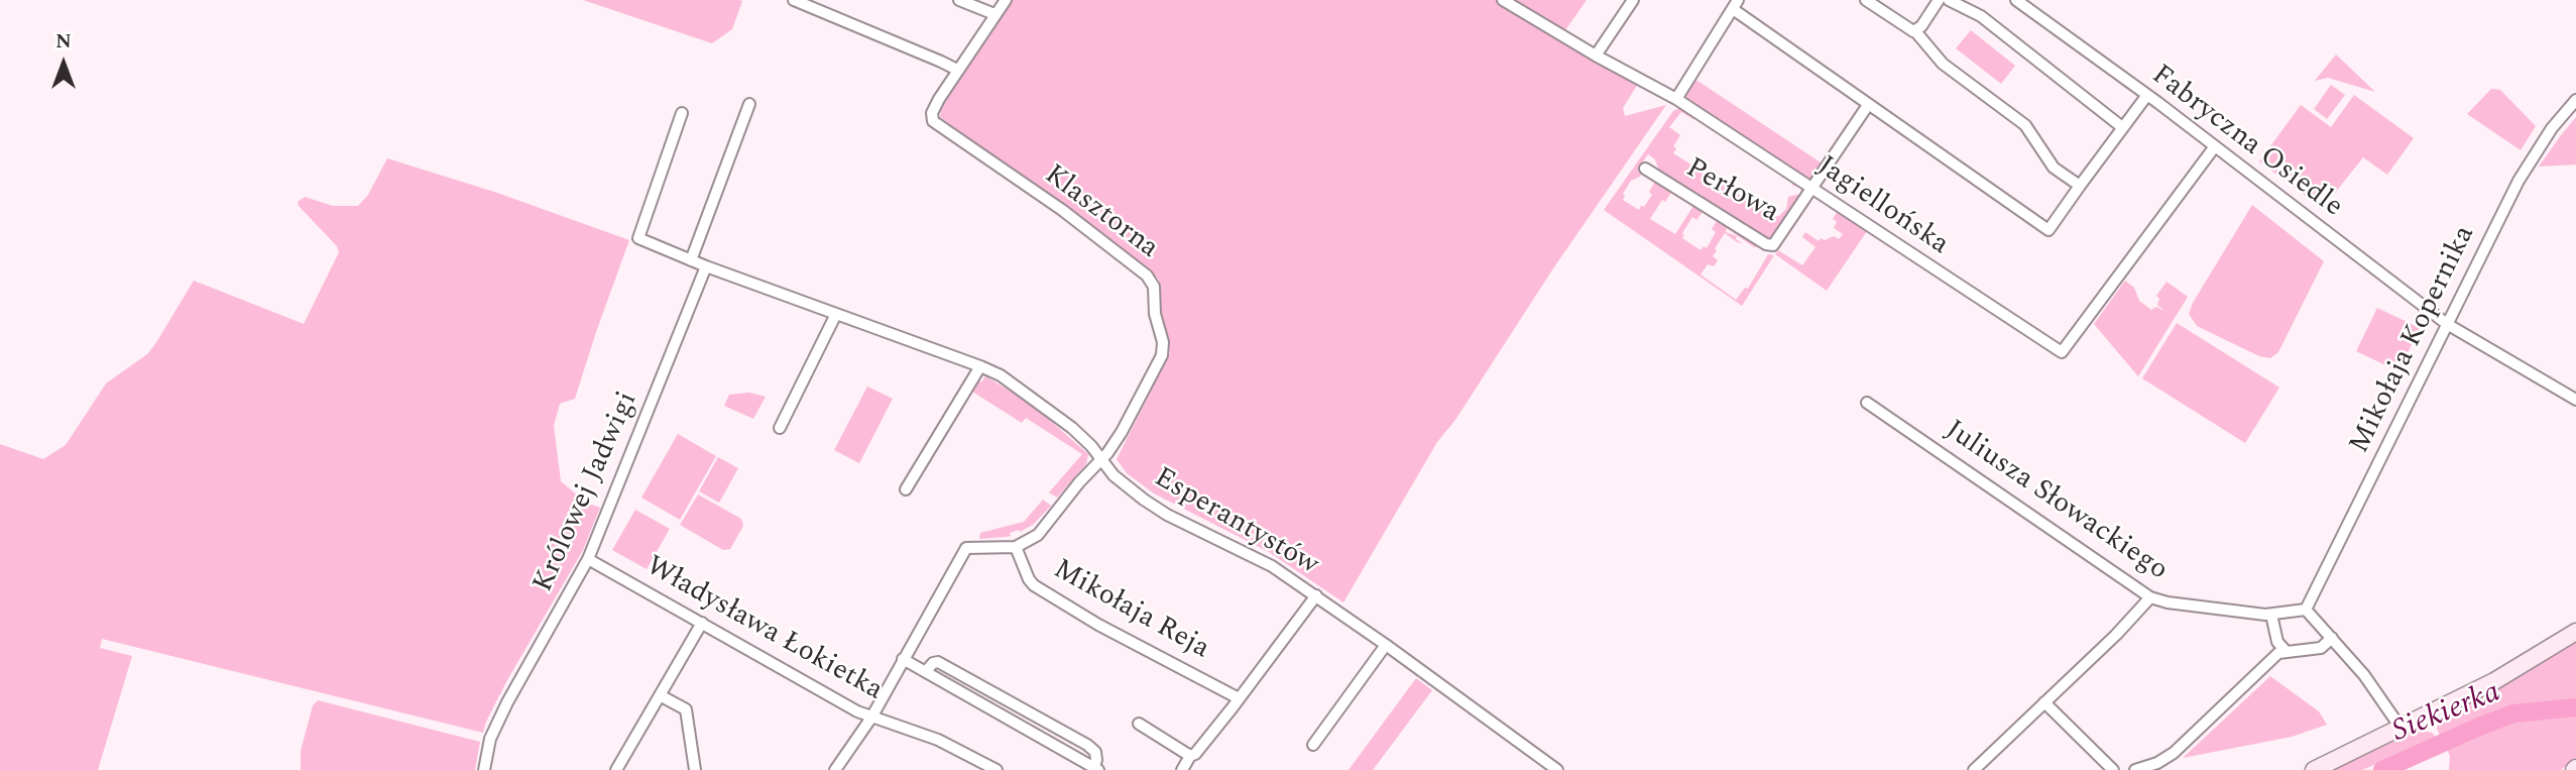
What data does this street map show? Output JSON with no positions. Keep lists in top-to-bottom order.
{
  "streets": {
    "street": [
      "Fabryczna Osiedle",
      "Perłowa",
      "Jagiellońska",
      "Klasztorna",
      "Mikołaja Kopernika",
      "Królowej Jadwigi",
      "Juliusza Słowackiego",
      "Esperantystów",
      "Mikołaja Reja",
      "Władysława Łokietka"
    ]
  },
  "crossings": [
    ["Fabryczna Osiedle", "Jagiellońska"],
    ["Fabryczna Osiedle", "Mikołaja Kopernika"],
    ["Perłowa", "Jagiellońska"],
    ["Klasztorna", "Esperantystów"],
    ["Klasztorna", "Mikołaja Reja"],
    ["Mikołaja Kopernika", "Juliusza Słowackiego"],
    ["Królowej Jadwigi", "Władysława Łokietka"],
    ["Esperantystów", "Mikołaja Reja"]
  ],
  "water": ["Siekierka"],
  "north": "top"
}
